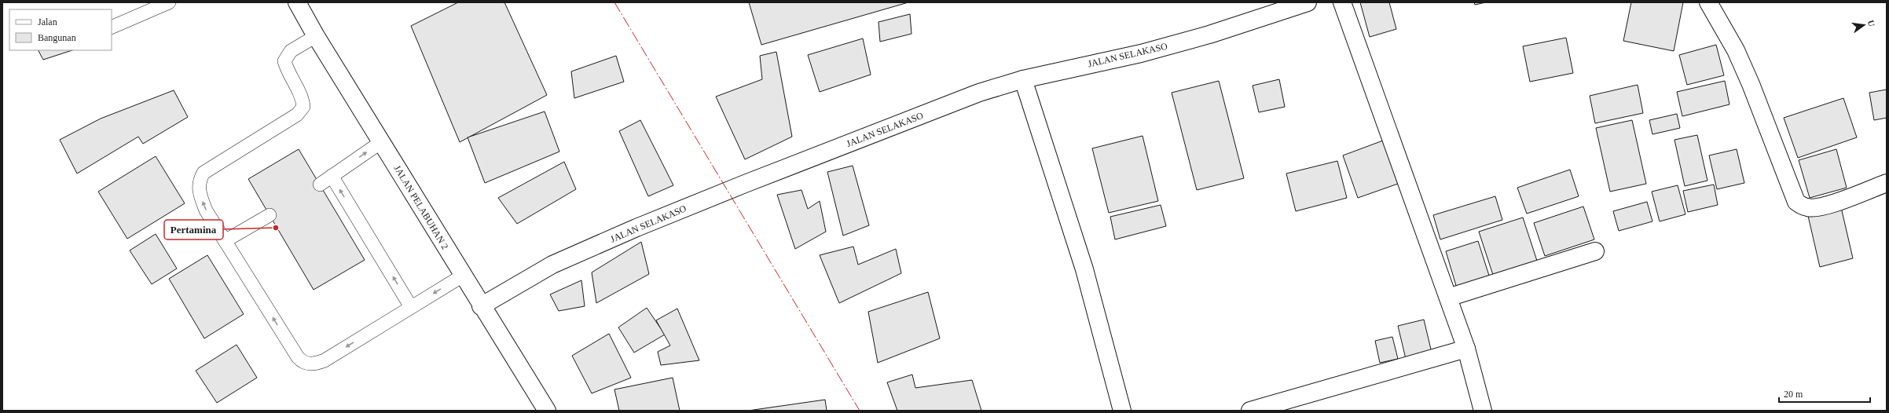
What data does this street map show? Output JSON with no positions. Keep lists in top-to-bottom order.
{
  "streets": {
    "street": ["JALAN SELAKASO", "JALAN PELABUHAN 2"]
  },
  "crossings": [
    ["JALAN SELAKASO", "JALAN PELABUHAN 2"]
  ],
  "places": ["Pertamina"],
  "legend": ["Jalan", "Bangunan"],
  "scale_bar": "20 m",
  "north": "right"
}
